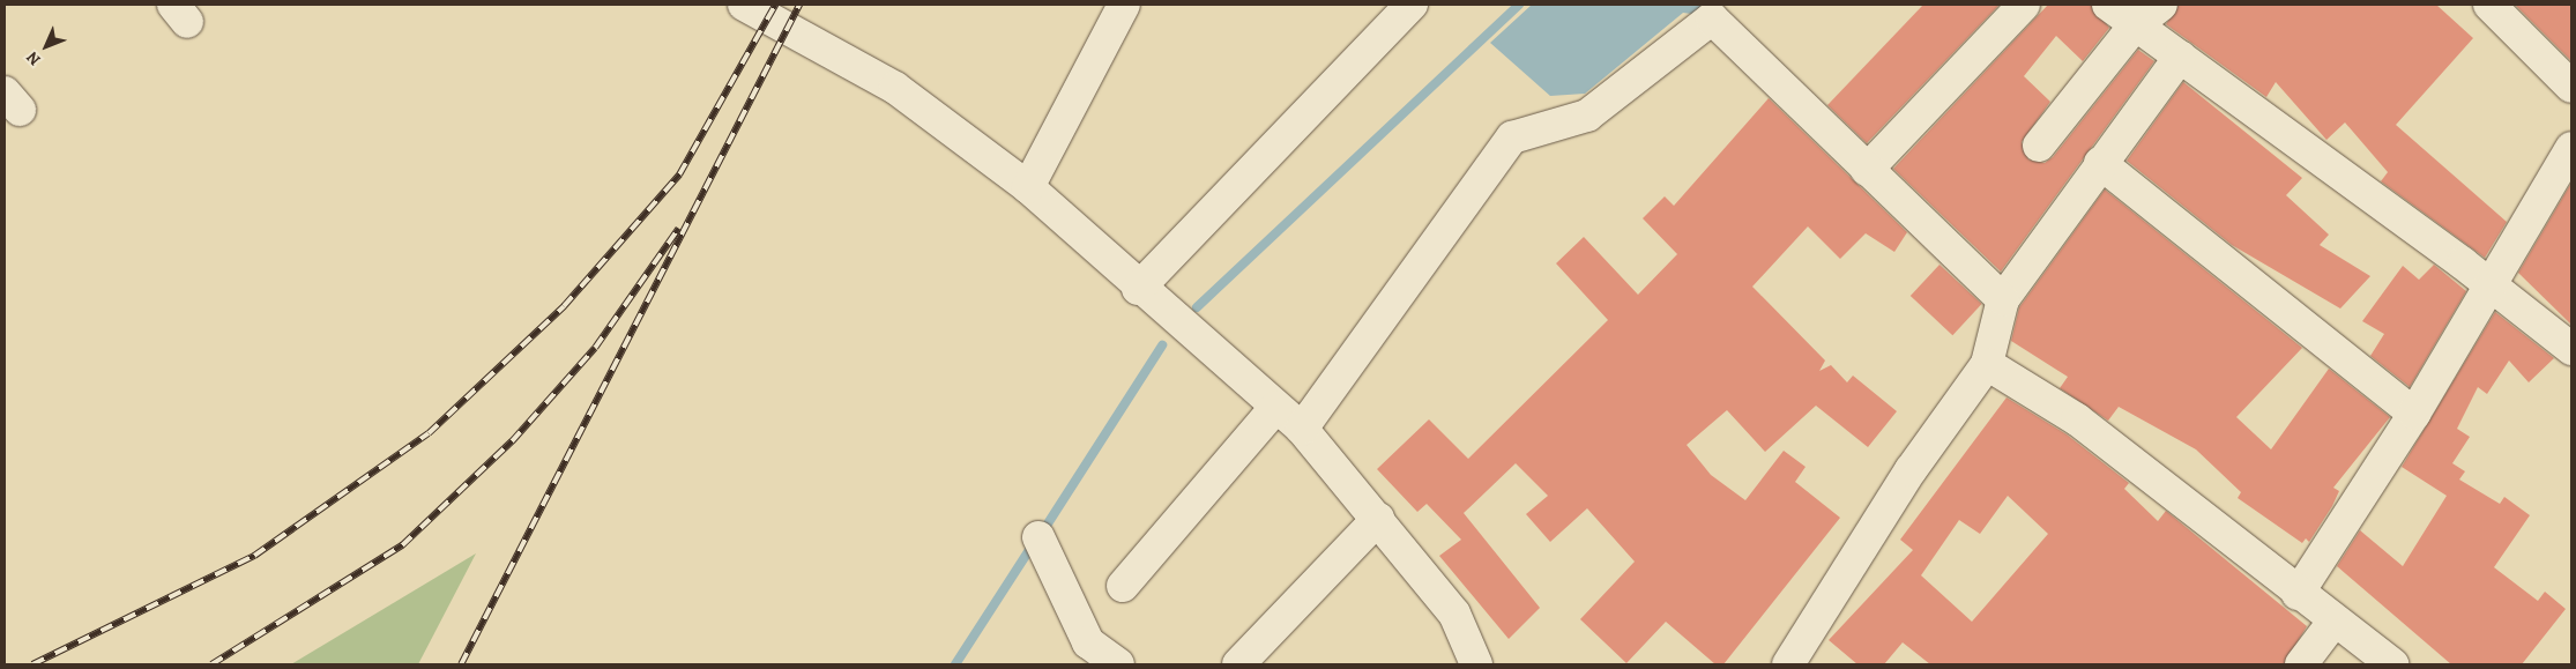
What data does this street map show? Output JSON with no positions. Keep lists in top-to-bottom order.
{
  "north": "bottom left"
}
